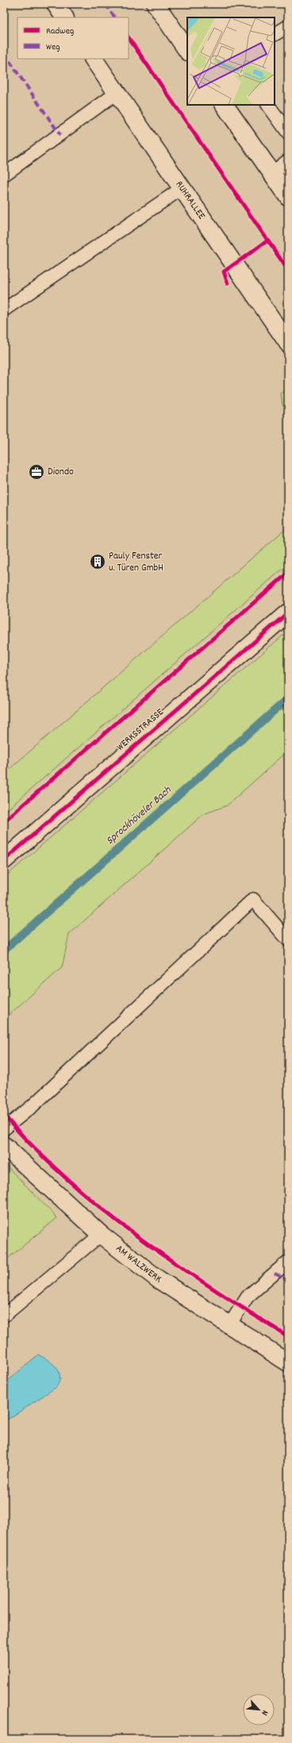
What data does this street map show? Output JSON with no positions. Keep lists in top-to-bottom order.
{
  "streets": {
    "street": ["RUHRALLEE", "WERKSSTRASSE", "AM WALZWERK"]
  },
  "water": ["Sprockhöveler Bach"],
  "places": {
    "office": ["Diondo"],
    "building": ["Pauly Fenster u. Türen GmbH"]
  },
  "legend": ["Radweg", "Weg"],
  "north": "bottom right"
}
